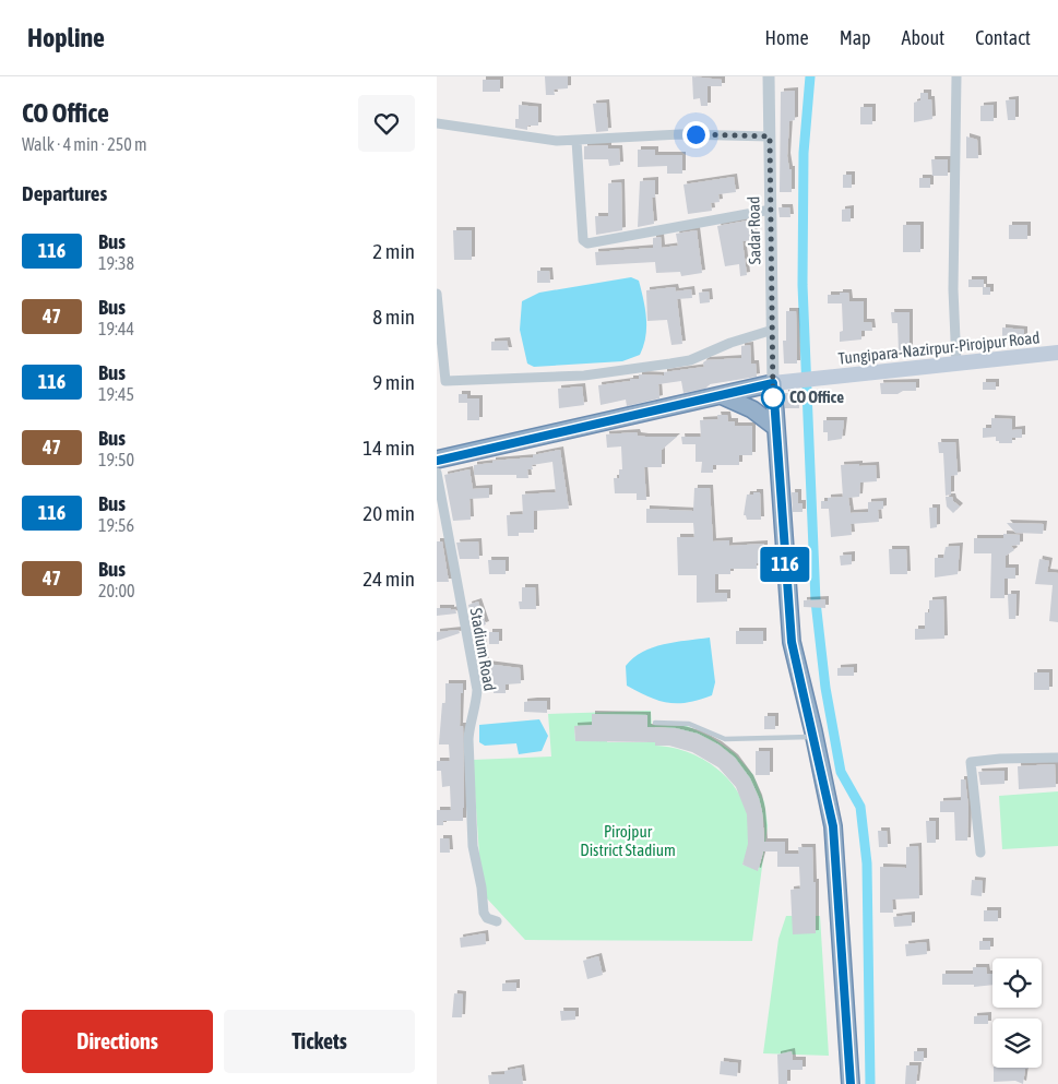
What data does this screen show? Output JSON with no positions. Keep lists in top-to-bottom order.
{
  "streets": {
    "main road": ["Tungipara-Nazirpur-Pirojpur Road"],
    "street": ["Sadar Road", "Stadium Road"]
  },
  "crossings": [
    ["Sadar Road", "Tungipara-Nazirpur-Pirojpur Road"]
  ],
  "parks": ["Pirojpur District Stadium"],
  "places": ["CO Office"],
  "lines": ["bus line 116"],
  "page": {
    "header": "Hopline",
    "nav": [
      "Home",
      "Map",
      "About",
      "Contact"
    ],
    "heading": [
      ["CO Office", "Walk · 4 min · 250 m"],
      "Departures"
    ],
    "on_map": "116",
    "list": [
      {
        "mark": "116",
        "name": "Bus",
        "note": "19:38",
        "value": "2 min"
      },
      {
        "mark": "47",
        "name": "Bus",
        "note": "19:44",
        "value": "8 min"
      },
      {
        "mark": "116",
        "name": "Bus",
        "note": "19:45",
        "value": "9 min"
      },
      {
        "mark": "47",
        "name": "Bus",
        "note": "19:50",
        "value": "14 min"
      },
      {
        "mark": "116",
        "name": "Bus",
        "note": "19:56",
        "value": "20 min"
      },
      {
        "mark": "47",
        "name": "Bus",
        "note": "20:00",
        "value": "24 min"
      }
    ],
    "buttons": ["Directions", "Tickets"]
  }
}
